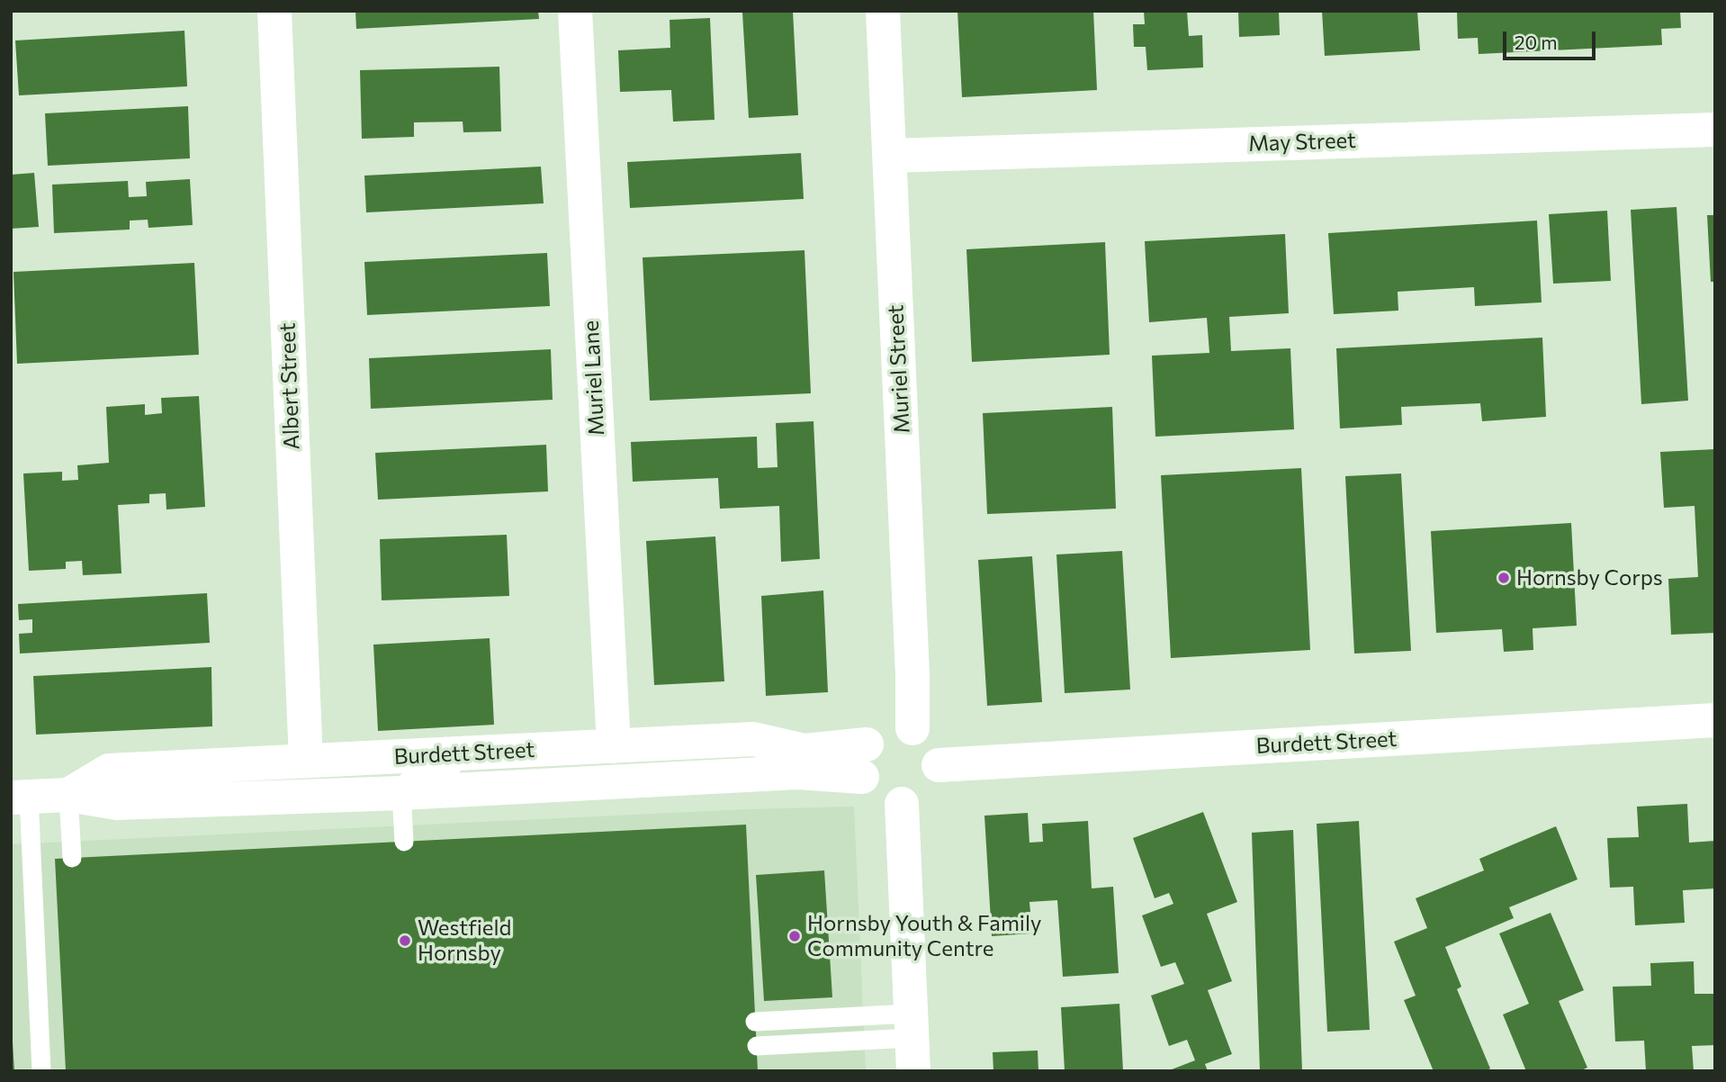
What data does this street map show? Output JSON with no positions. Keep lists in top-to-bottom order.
{
  "streets": {
    "street": [
      "May Street",
      "Muriel Street",
      "Muriel Lane",
      "Albert Street",
      "Burdett Street"
    ]
  },
  "crossings": [
    ["May Street", "Muriel Street"],
    ["Muriel Street", "Burdett Street"],
    ["Muriel Lane", "Burdett Street"],
    ["Albert Street", "Burdett Street"]
  ],
  "places": ["Hornsby Corps", "Hornsby Youth & Family Community Centre", "Westfield Hornsby"],
  "scale_bar": "20 m"
}
